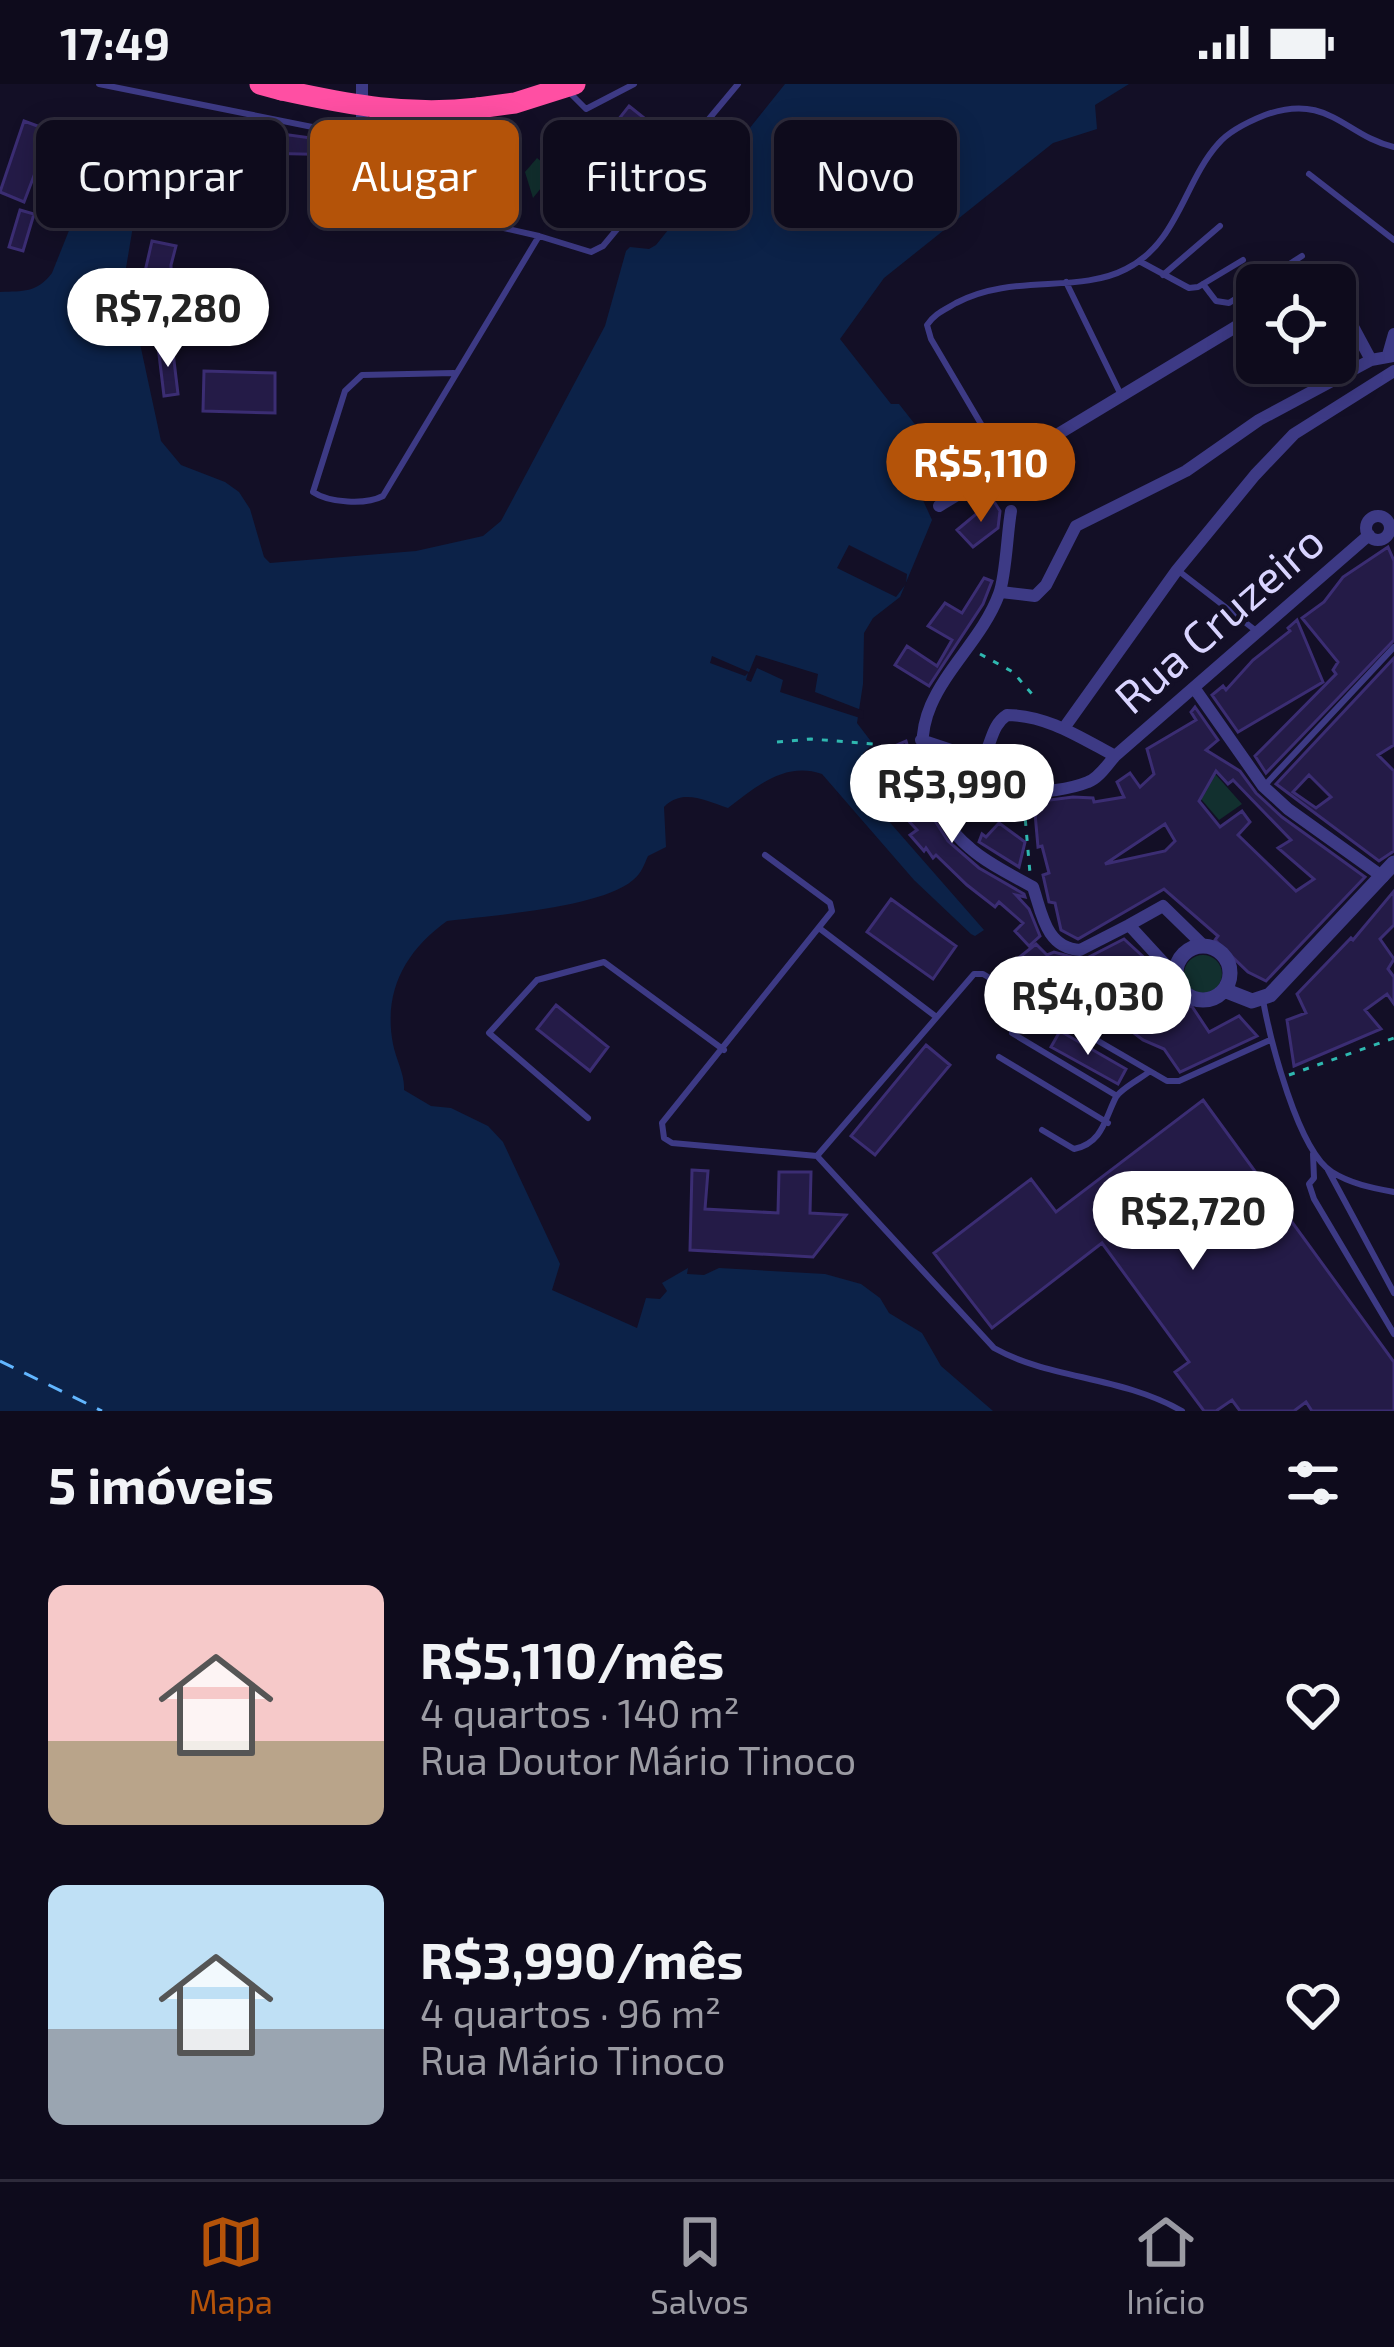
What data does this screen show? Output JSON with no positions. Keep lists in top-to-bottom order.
{
  "streets": {
    "street": ["Rua Cruzeiro"]
  },
  "page": {
    "status": "17:49",
    "chip": [
      "Comprar",
      "Alugar",
      "Filtros",
      "Novo"
    ],
    "price": [
      "R$7,280",
      "R$5,110",
      "R$3,990",
      "R$4,030",
      "R$2,720"
    ],
    "heading": "5 imóveis",
    "list": [
      {
        "name": "R$5,110/mês",
        "note": "4 quartos · 140 m² · Rua Doutor Mário Tinoco"
      },
      {
        "name": "R$3,990/mês",
        "note": "4 quartos · 96 m² · Rua Mário Tinoco"
      }
    ],
    "tabs": ["Mapa", "Salvos", "Início"]
  }
}
